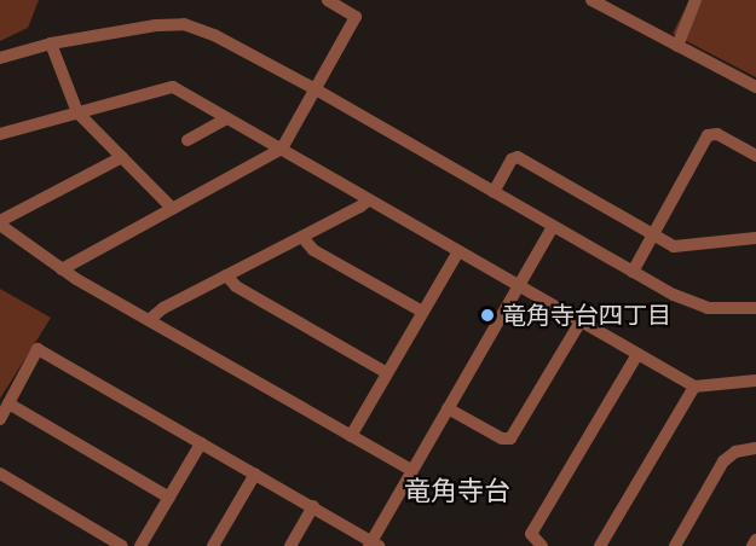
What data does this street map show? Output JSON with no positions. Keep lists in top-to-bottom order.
{
  "districts": ["竜角寺台"],
  "places": ["竜角寺台四丁目"]
}
